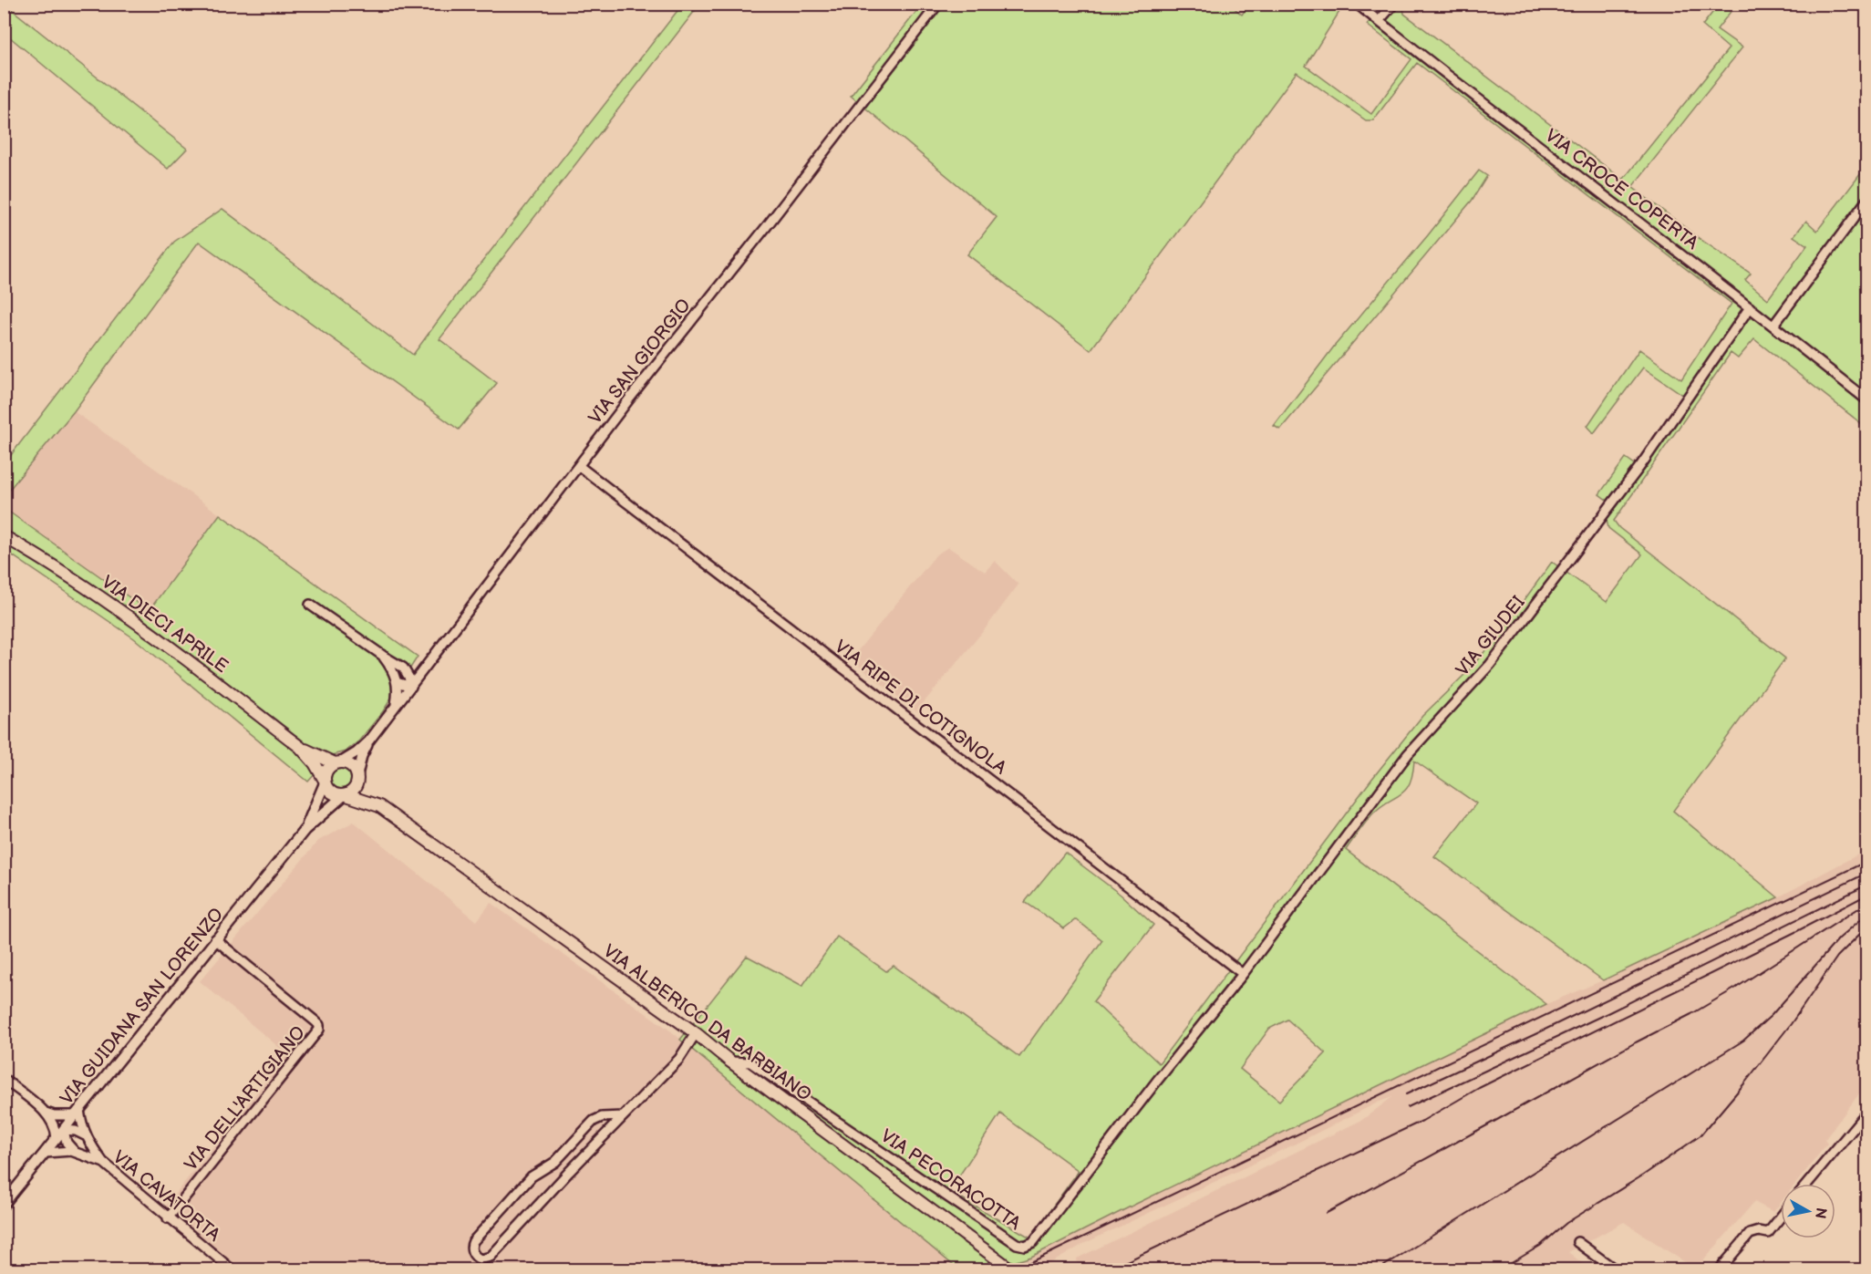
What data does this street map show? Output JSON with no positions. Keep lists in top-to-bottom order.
{
  "streets": {
    "main road": ["VIA DIECI APRILE", "VIA ALBERICO DA BARBIANO"],
    "street": [
      "VIA CROCE COPERTA",
      "VIA SAN GIORGIO",
      "VIA GIUDEI",
      "VIA RIPE DI COTIGNOLA",
      "VIA GUIDANA SAN LORENZO",
      "VIA DELL'ARTIGIANO",
      "VIA PECORACOTTA",
      "VIA CAVATORTA"
    ]
  },
  "crossings": [
    ["VIA CROCE COPERTA", "VIA GIUDEI"],
    ["VIA SAN GIORGIO", "VIA DIECI APRILE"],
    ["VIA SAN GIORGIO", "VIA RIPE DI COTIGNOLA"],
    ["VIA SAN GIORGIO", "VIA ALBERICO DA BARBIANO"],
    ["VIA DIECI APRILE", "VIA ALBERICO DA BARBIANO"],
    ["VIA GIUDEI", "VIA RIPE DI COTIGNOLA"],
    ["VIA GIUDEI", "VIA PECORACOTTA"],
    ["VIA RIPE DI COTIGNOLA", "VIA PECORACOTTA"],
    ["VIA GUIDANA SAN LORENZO", "VIA DELL'ARTIGIANO"],
    ["VIA GUIDANA SAN LORENZO", "VIA CAVATORTA"],
    ["VIA ALBERICO DA BARBIANO", "VIA PECORACOTTA"],
    ["VIA DELL'ARTIGIANO", "VIA CAVATORTA"]
  ],
  "north": "right"
}
